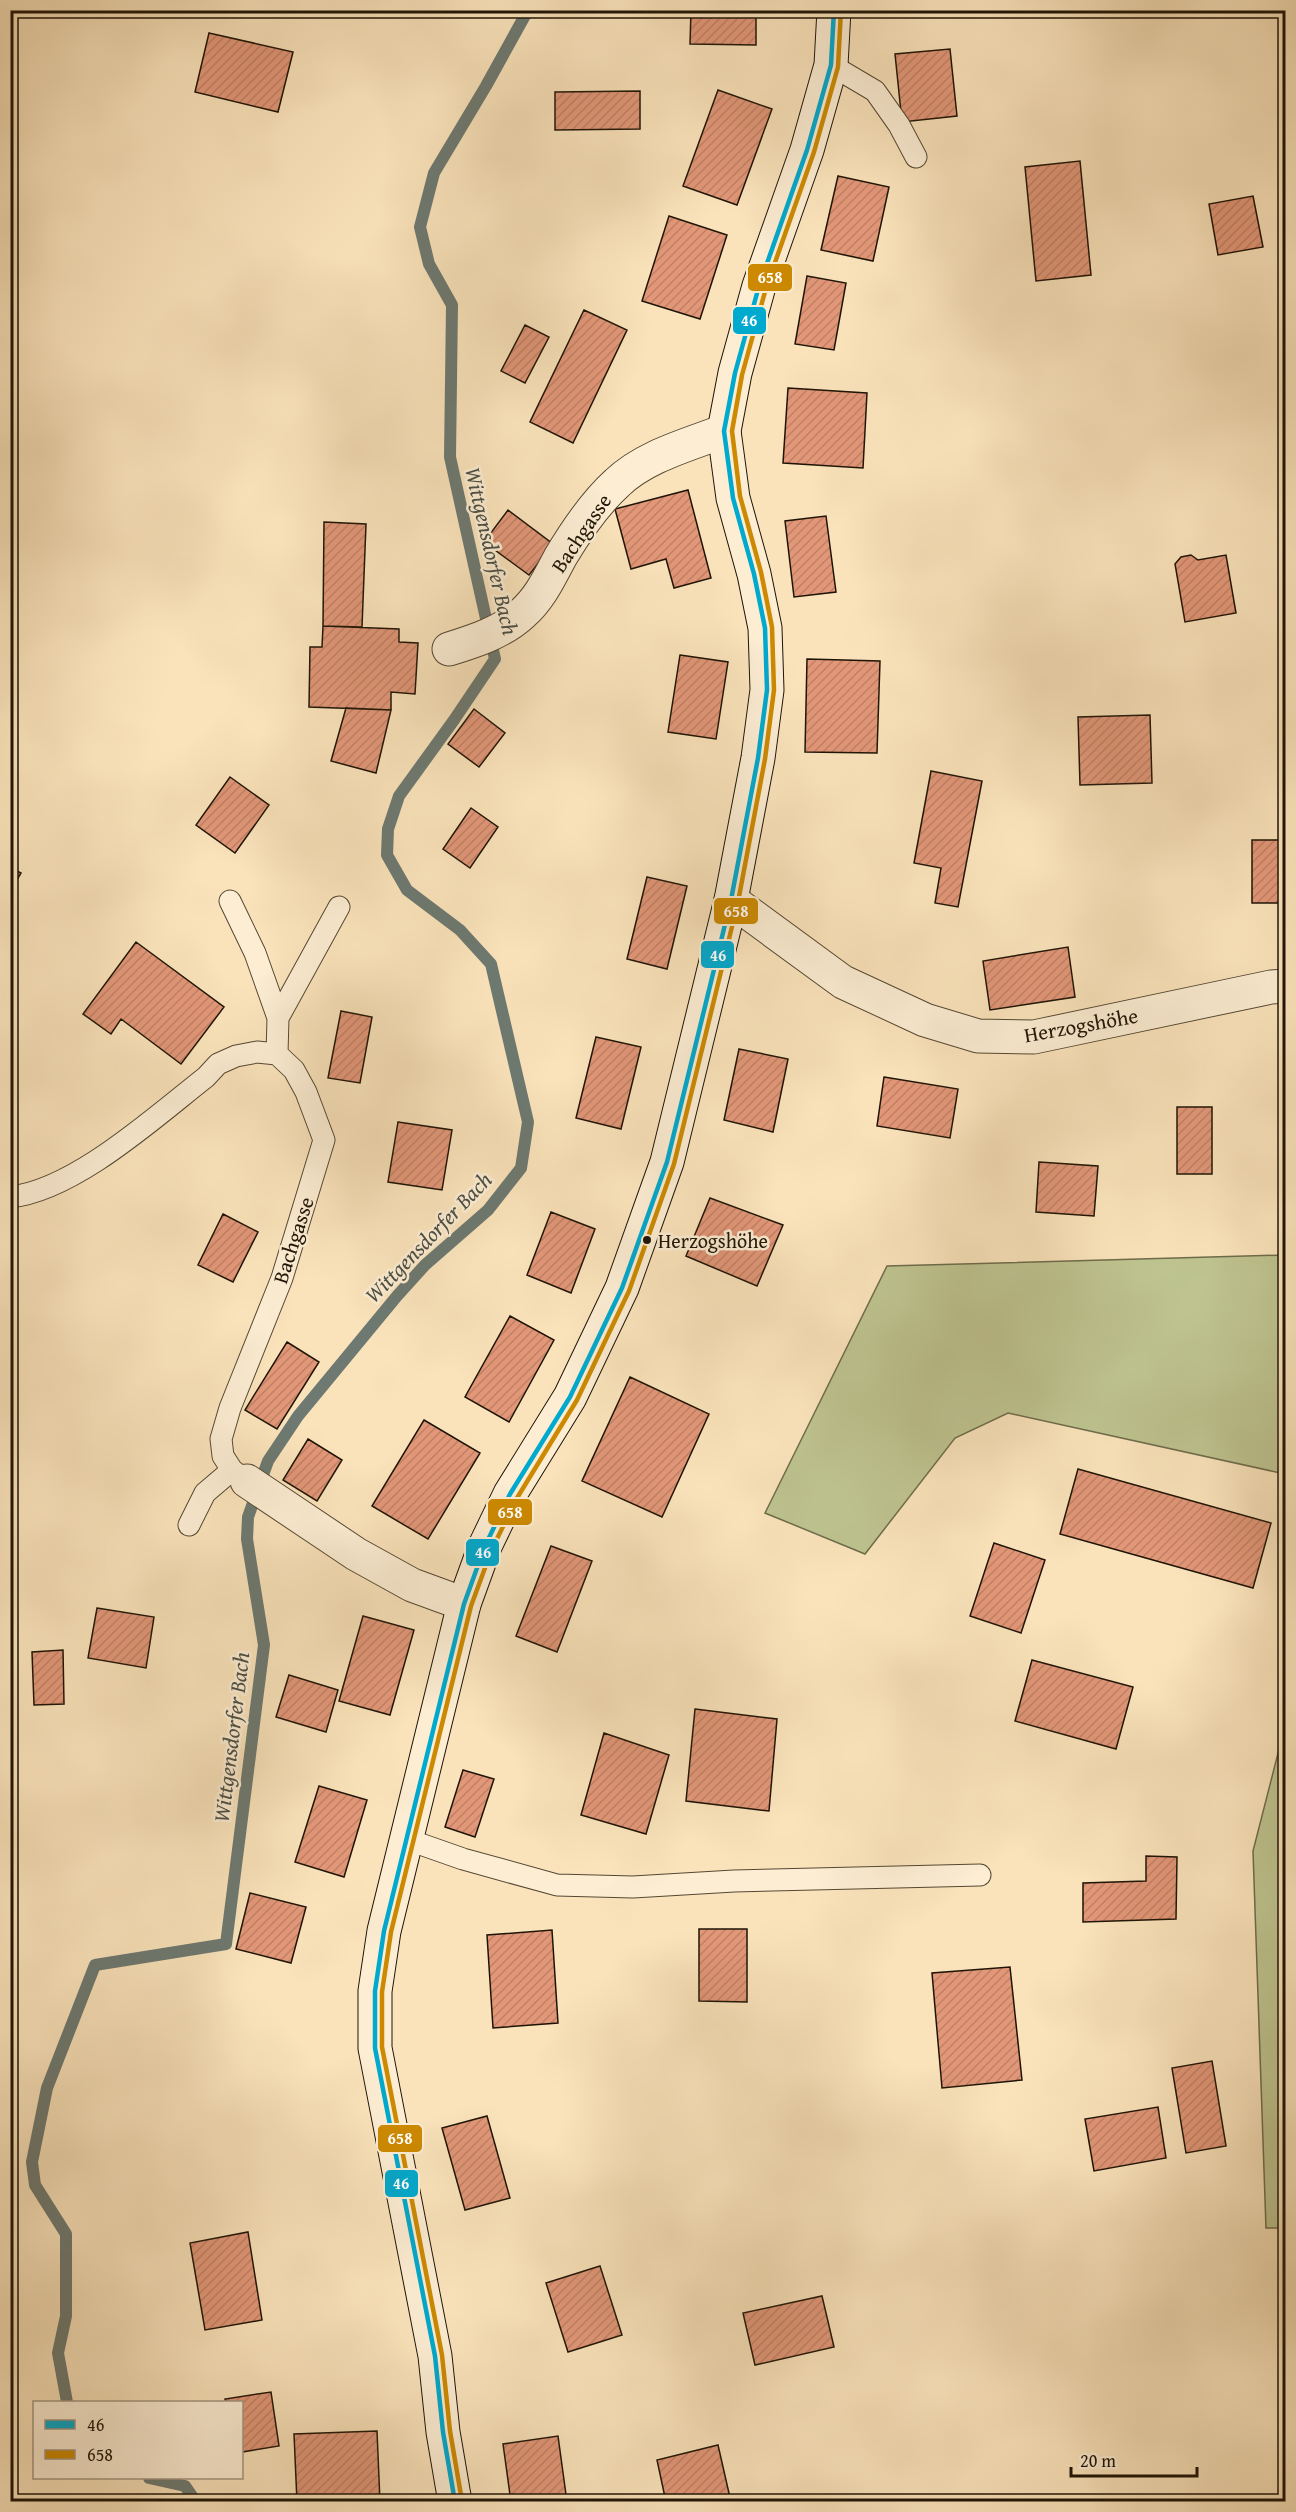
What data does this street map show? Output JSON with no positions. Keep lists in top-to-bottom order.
{
  "streets": {
    "street": ["Bachgasse", "Herzogshöhe"]
  },
  "water": ["Wittgensdorfer Bach"],
  "places": ["Herzogshöhe"],
  "lines": ["transit line 46", "transit line 658"],
  "legend": ["46", "658"],
  "scale_bar": "20 m"
}
